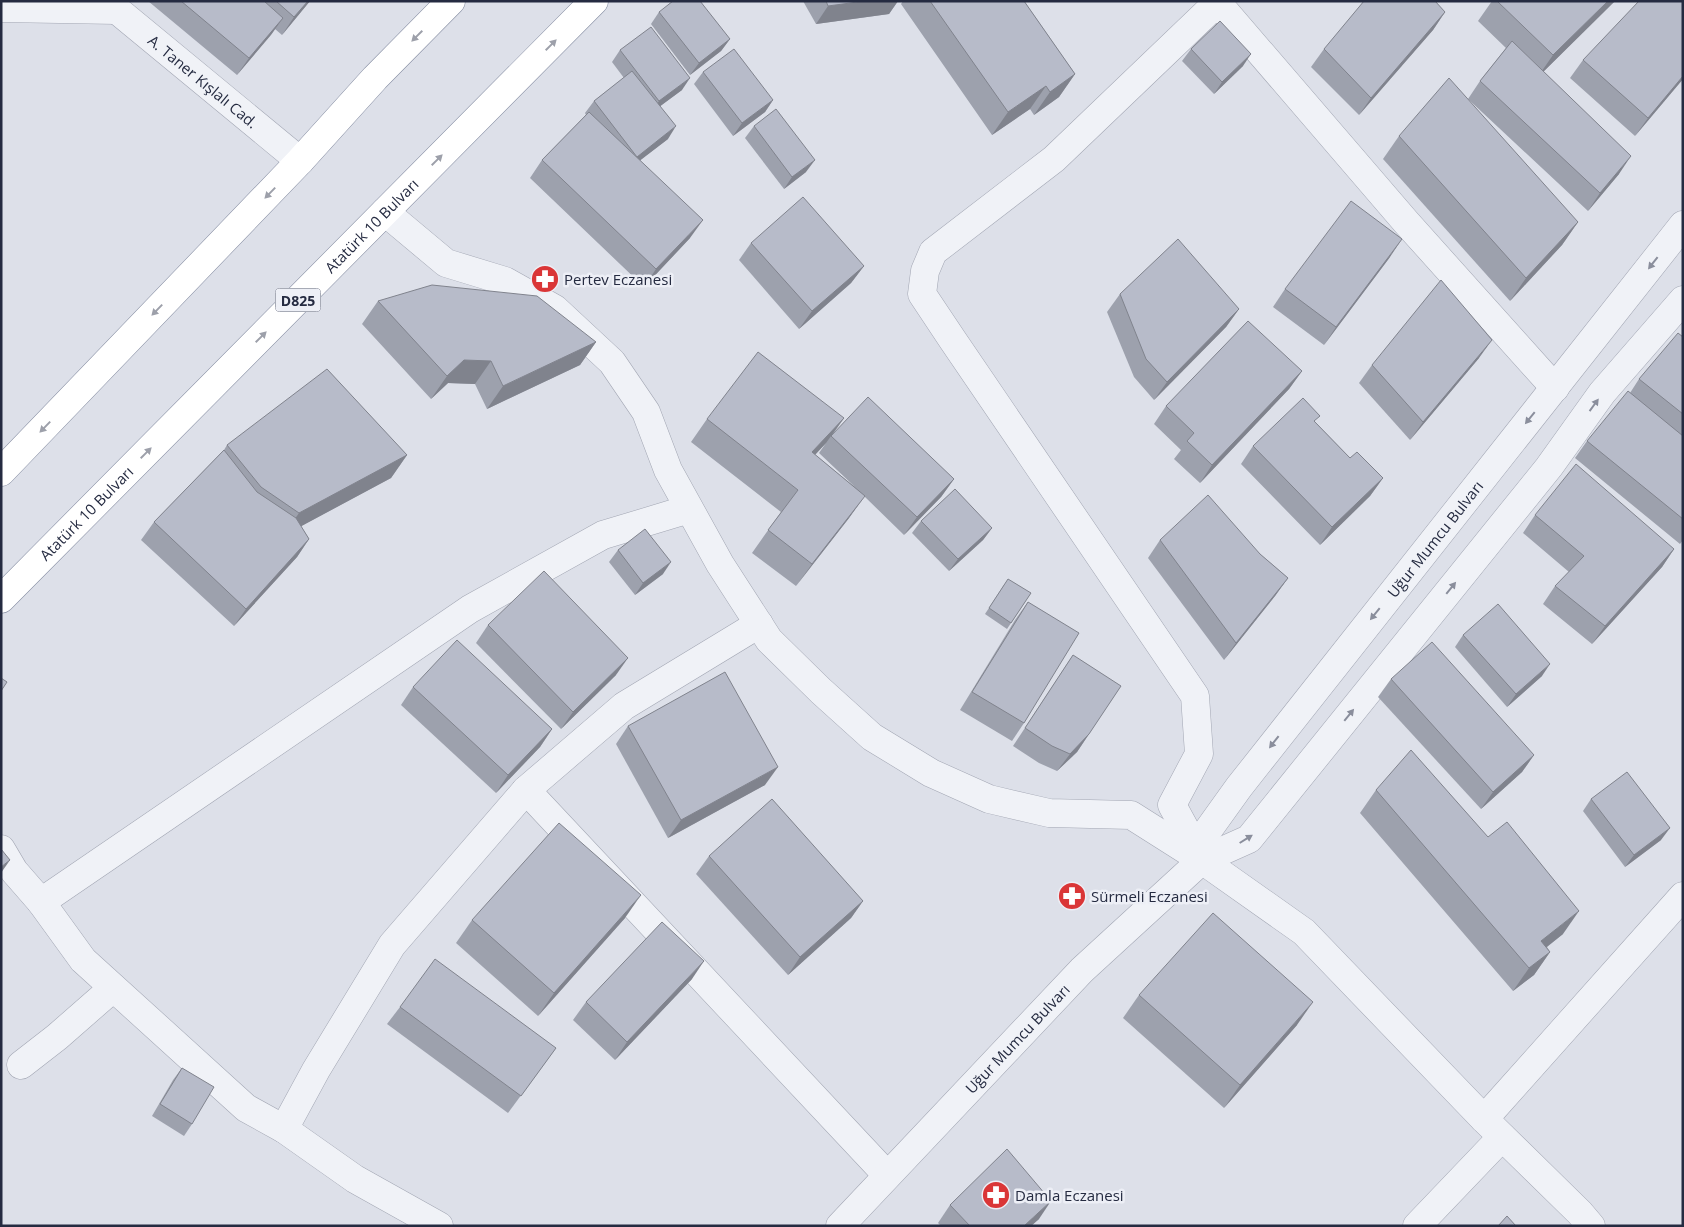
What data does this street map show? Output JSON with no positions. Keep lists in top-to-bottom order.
{
  "streets": {
    "highway": ["Atatürk 10 Bulvarı", "D825"],
    "street": ["A. Taner Kışlalı Cad.", "Uğur Mumcu Bulvarı"]
  },
  "places": {
    "pharmacy": ["Pertev Eczanesi", "Sürmeli Eczanesi", "Damla Eczanesi"]
  }
}
